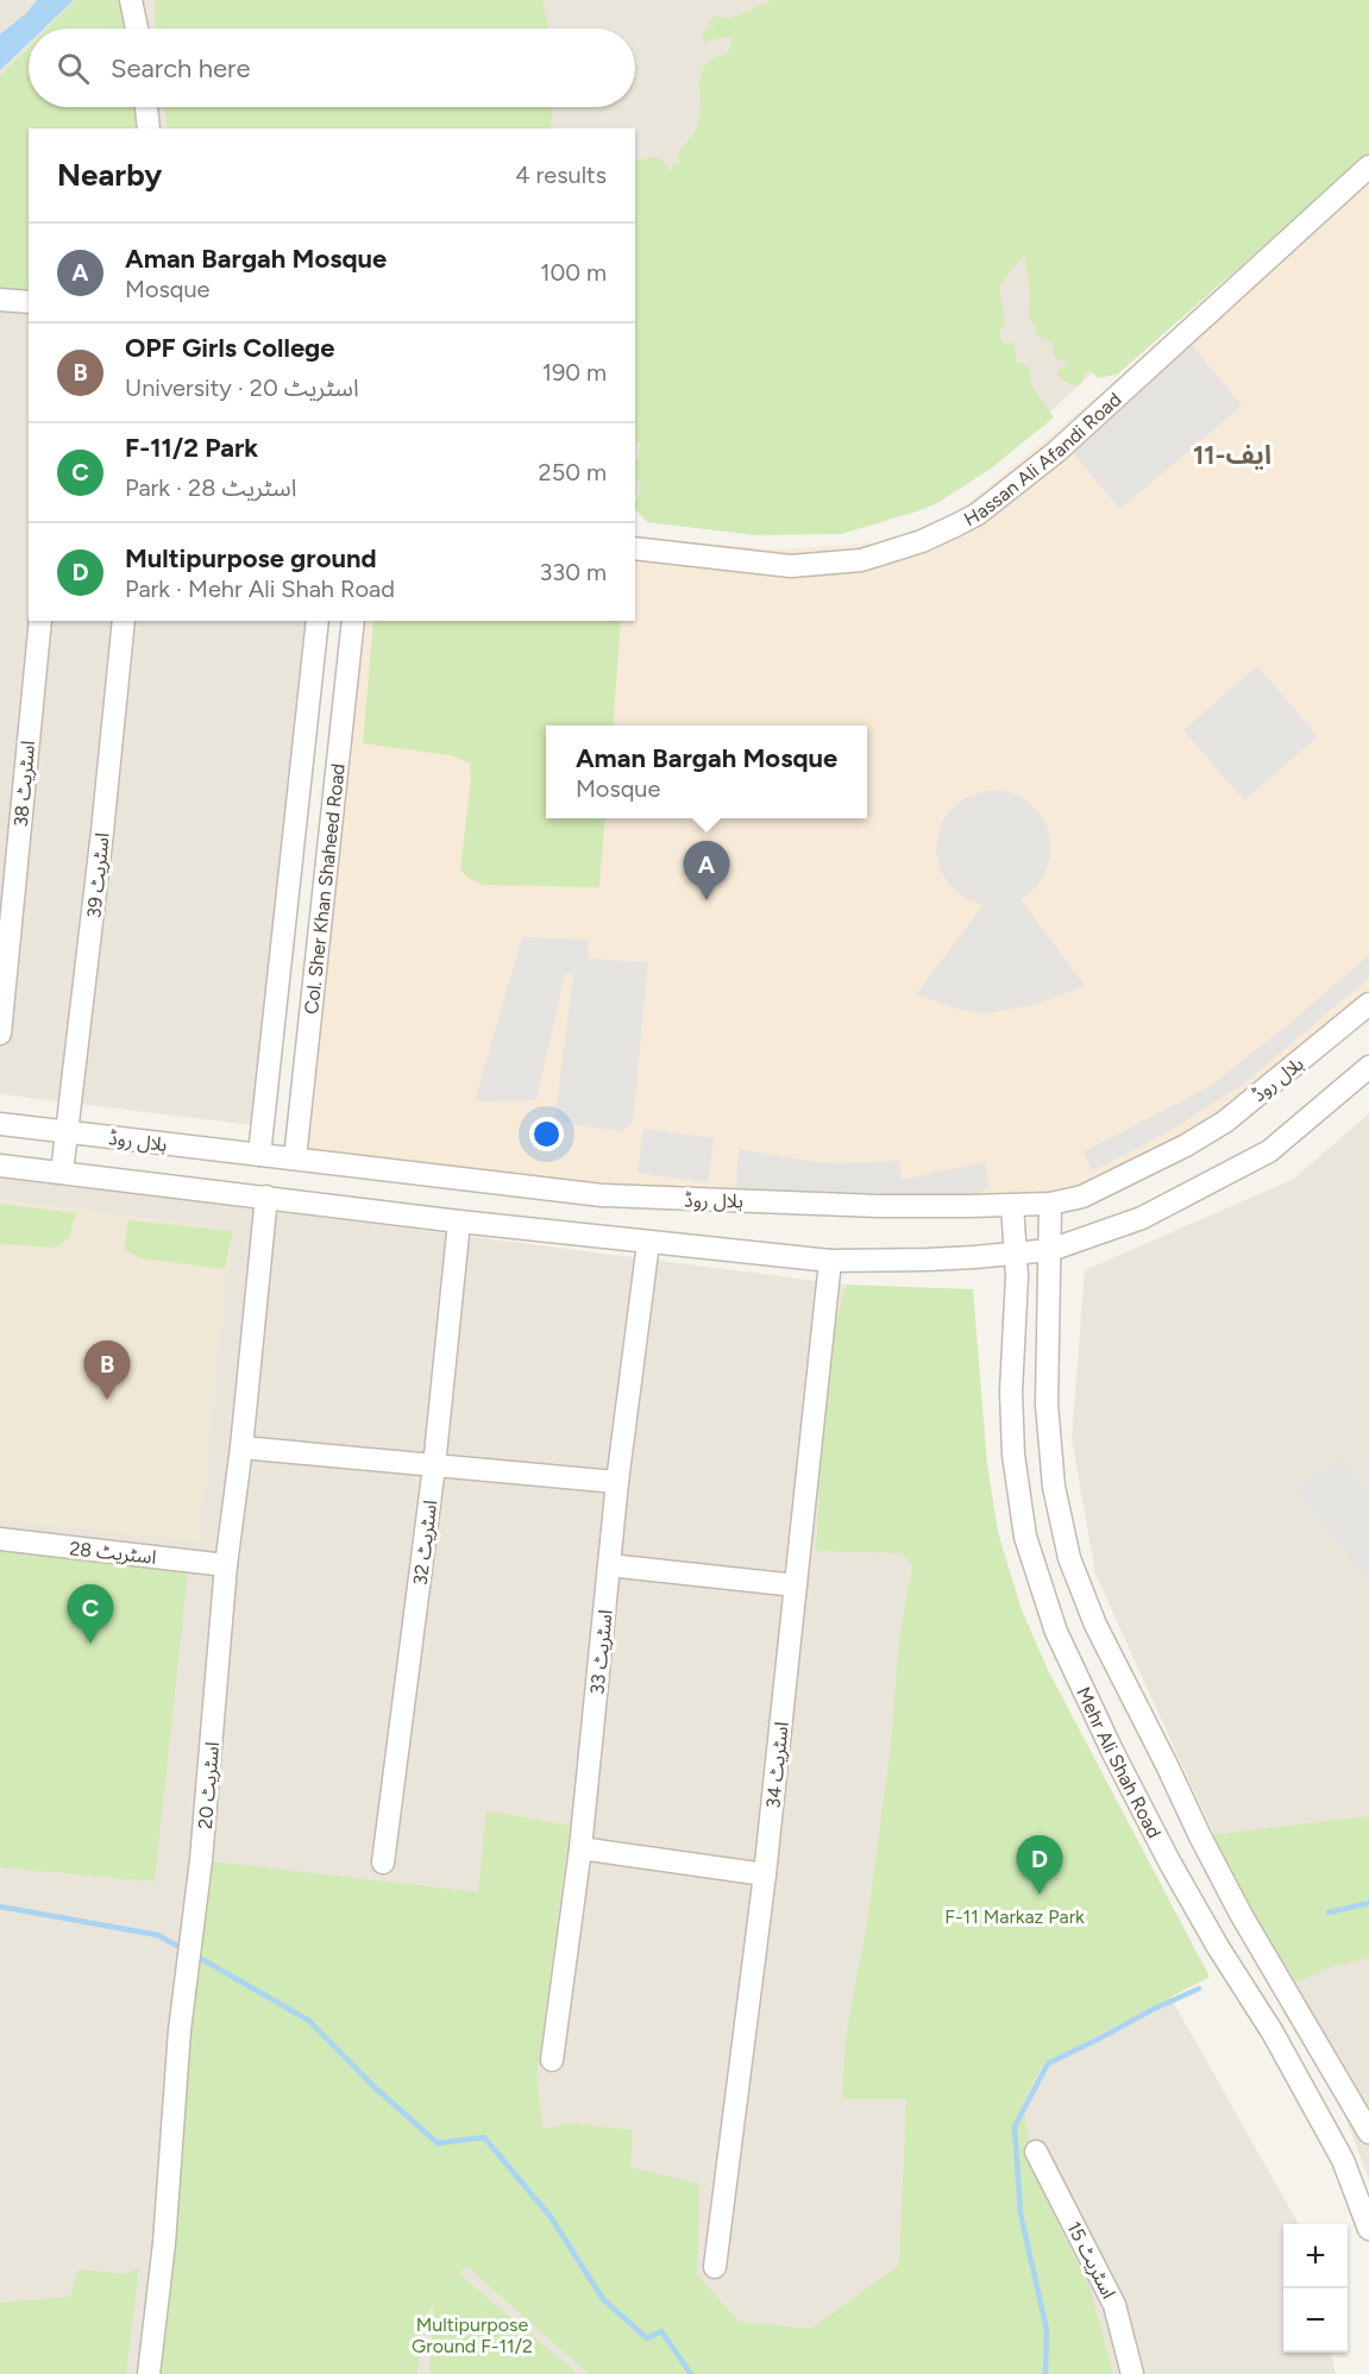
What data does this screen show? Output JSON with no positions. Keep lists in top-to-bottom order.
{
  "streets": {
    "street": [
      "Hassan Ali Afandi Road",
      "اسٹریٹ 38",
      "اسٹریٹ 39",
      "Col. Sher Khan Shaheed Road",
      "ہلال روڈ",
      "اسٹریٹ 32",
      "اسٹریٹ 28",
      "اسٹریٹ 33",
      "Mehr Ali Shah Road",
      "اسٹریٹ 34",
      "اسٹریٹ 20",
      "اسٹریٹ 15"
    ]
  },
  "crossings": [
    ["اسٹریٹ 39", "ہلال روڈ"],
    ["Col. Sher Khan Shaheed Road", "ہلال روڈ"],
    ["ہلال روڈ", "اسٹریٹ 32"],
    ["ہلال روڈ", "اسٹریٹ 33"],
    ["ہلال روڈ", "Mehr Ali Shah Road"],
    ["ہلال روڈ", "اسٹریٹ 34"],
    ["ہلال روڈ", "اسٹریٹ 20"],
    ["اسٹریٹ 28", "اسٹریٹ 20"]
  ],
  "districts": ["ایف-11"],
  "parks": ["F-11 Markaz Park", "Multipurpose Ground F-11/2"],
  "page": {
    "search": "Search here",
    "heading": ["Nearby", "4 results"],
    "list": [
      {
        "mark": "A",
        "name": "Aman Bargah Mosque",
        "note": "Mosque",
        "value": "100 m"
      },
      {
        "mark": "B",
        "name": "OPF Girls College",
        "note": "University · اسٹریٹ 20",
        "value": "190 m"
      },
      {
        "mark": "C",
        "name": "F-11/2 Park",
        "note": "Park · اسٹریٹ 28",
        "value": "250 m"
      },
      {
        "mark": "D",
        "name": "Multipurpose ground",
        "note": "Park · Mehr Ali Shah Road",
        "value": "330 m"
      }
    ],
    "popup": ["Aman Bargah Mosque", "Mosque"],
    "pins": [
      "A",
      "B",
      "C",
      "D"
    ],
    "map_buttons": ["+", "−"]
  }
}
